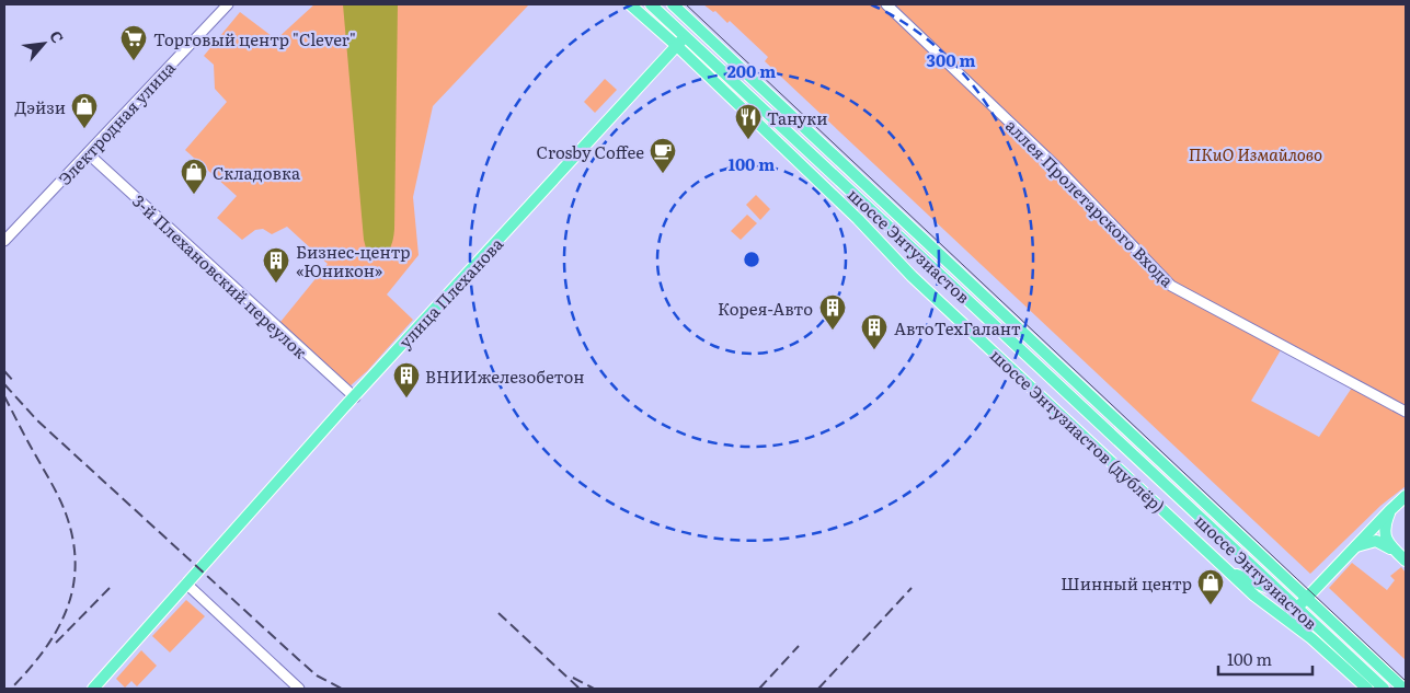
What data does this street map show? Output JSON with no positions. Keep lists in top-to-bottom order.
{
  "streets": {
    "main road": ["шоссе Энтузиастов", "улица Плеханова", "шоссе Энтузиастов (дублёр)"],
    "street": ["Электродная улица", "аллея Пролетарского Входа", "3-й Плехановский переулок"]
  },
  "crossings": [
    ["Электродная улица", "3-й Плехановский переулок"],
    ["шоссе Энтузиастов", "улица Плеханова"],
    ["3-й Плехановский переулок", "улица Плеханова"],
    ["улица Плеханова", "шоссе Энтузиастов (дублёр)"]
  ],
  "parks": ["ПКиО Измайлово"],
  "places": {
    "supermarket": ["Торговый центр \"Clever\""],
    "shop": ["Дэйзи", "Складовка", "Шинный центр"],
    "restaurant": ["Тануки"],
    "cafe": ["Crosby Coffee"],
    "building": [
      "Бизнес-центр «Юникон»",
      "Корея-Авто",
      "АвтоТехГалант",
      "ВНИИжелезобетон"
    ]
  },
  "scale_bar": "100 m",
  "north": "top right",
  "rings": ["300 m", "200 m", "100 m"]
}
